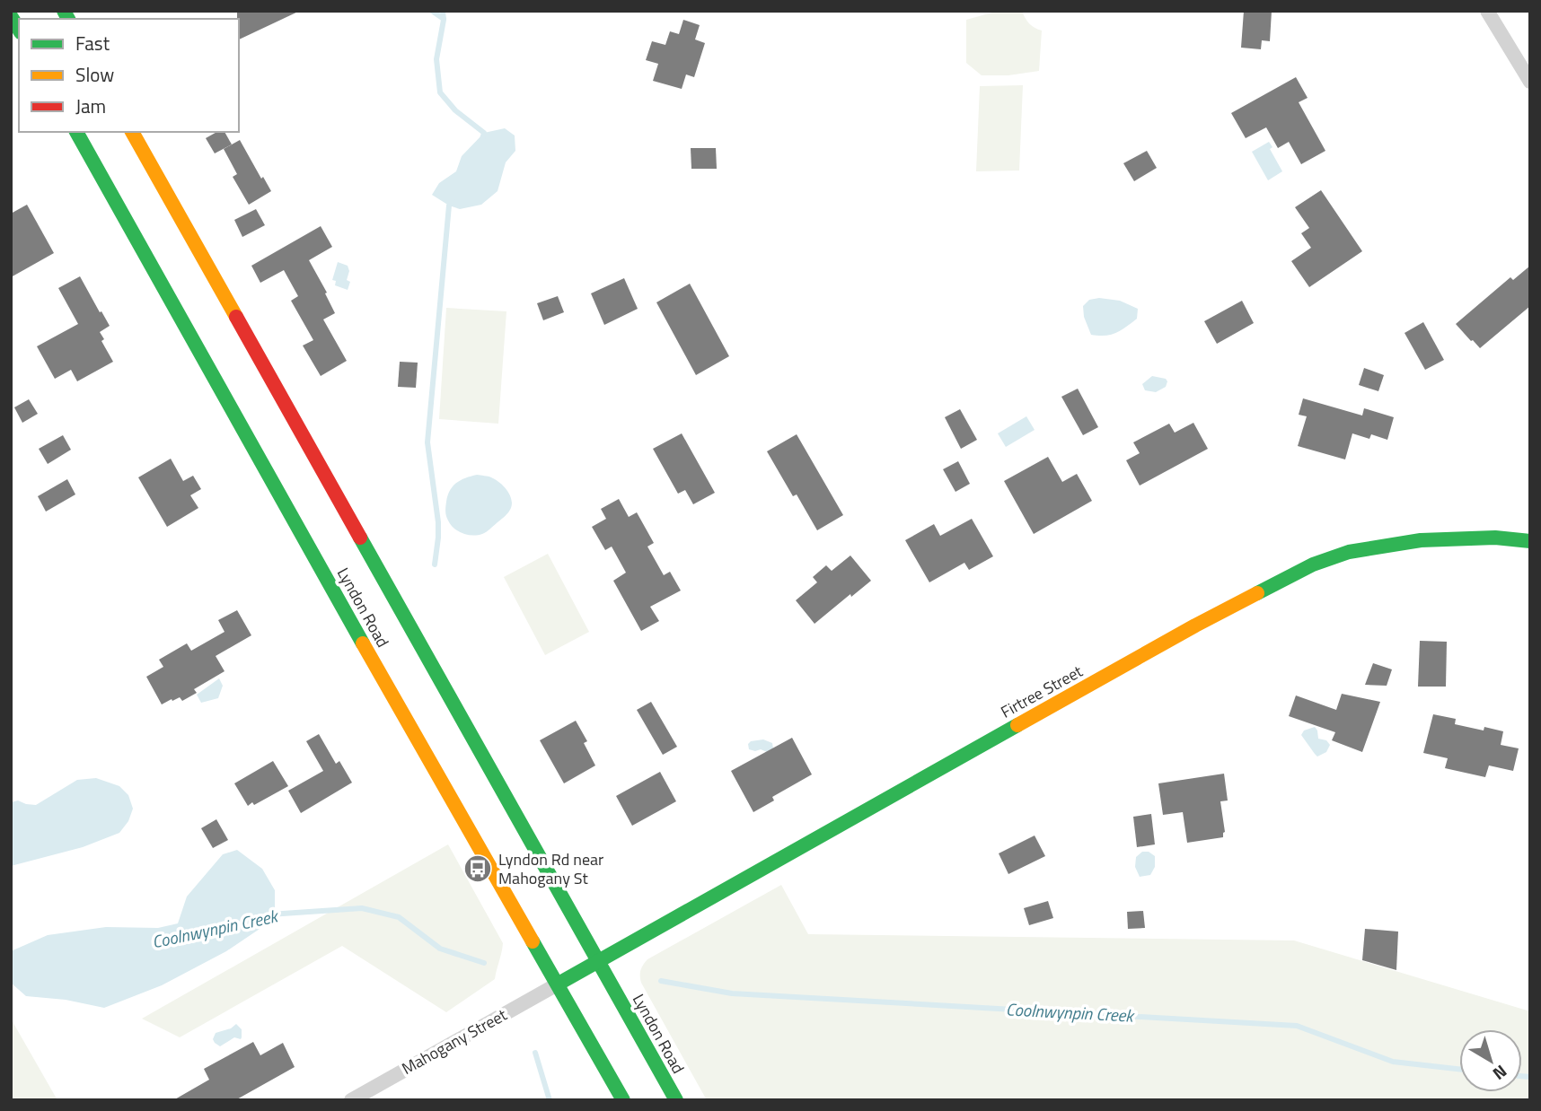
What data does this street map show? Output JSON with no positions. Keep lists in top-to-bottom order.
{
  "streets": {
    "main road": ["Lyndon Road", "Firtree Street"],
    "street": ["Mahogany Street"]
  },
  "crossings": [
    ["Lyndon Road", "Firtree Street"],
    ["Lyndon Road", "Mahogany Street"],
    ["Firtree Street", "Mahogany Street"]
  ],
  "water": ["Coolnwynpin Creek"],
  "places": {
    "bus stop": ["Lyndon Rd near Mahogany St"]
  },
  "legend": ["Fast", "Slow", "Jam"],
  "north": "bottom right"
}
